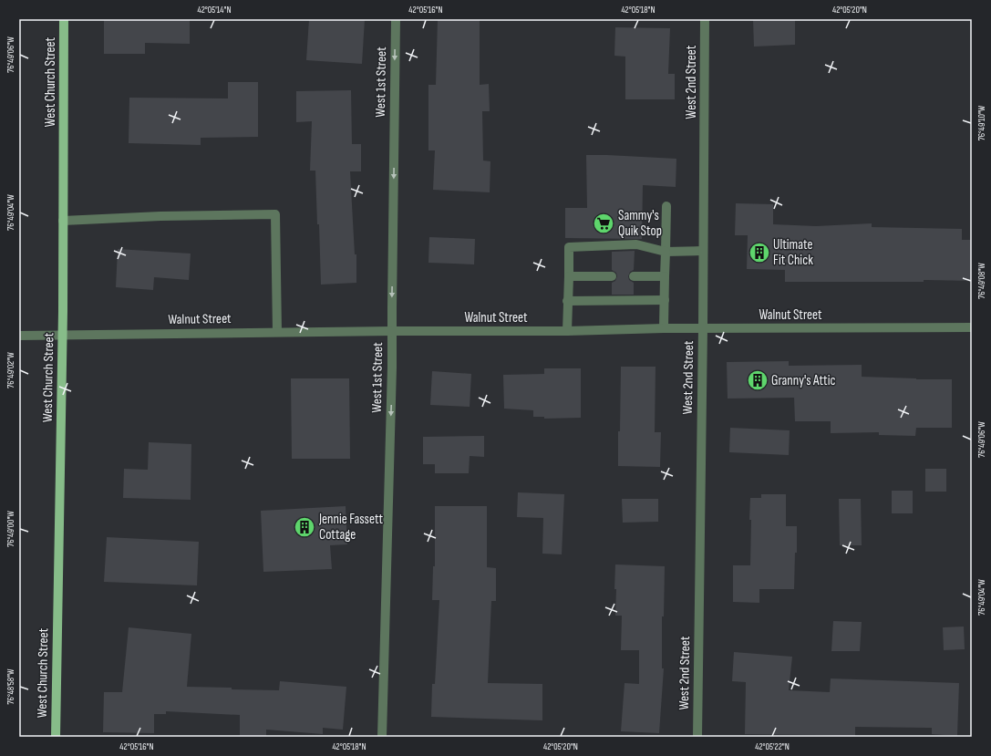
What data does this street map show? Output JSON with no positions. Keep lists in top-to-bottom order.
{
  "streets": {
    "main road": ["West Church Street"],
    "street": ["West 1st Street", "West 2nd Street", "Walnut Street"]
  },
  "crossings": [
    ["West Church Street", "Walnut Street"],
    ["West 1st Street", "Walnut Street"],
    ["West 2nd Street", "Walnut Street"]
  ],
  "one_way": ["West 1st Street"],
  "places": {
    "supermarket": ["Sammy's Quik Stop"],
    "building": ["Ultimate Fit Chick", "Granny's Attic", "Jennie Fassett Cottage"]
  },
  "coordinates": [
    "42°05'14\"N",
    "42°05'16\"N",
    "42°05'18\"N",
    "42°05'20\"N",
    "76°49'06\"W",
    "76°49'10\"W",
    "76°49'04\"W",
    "76°49'08\"W",
    "76°49'02\"W",
    "76°49'00\"W",
    "76°48'58\"W",
    "42°05'22\"N"
  ]
}
